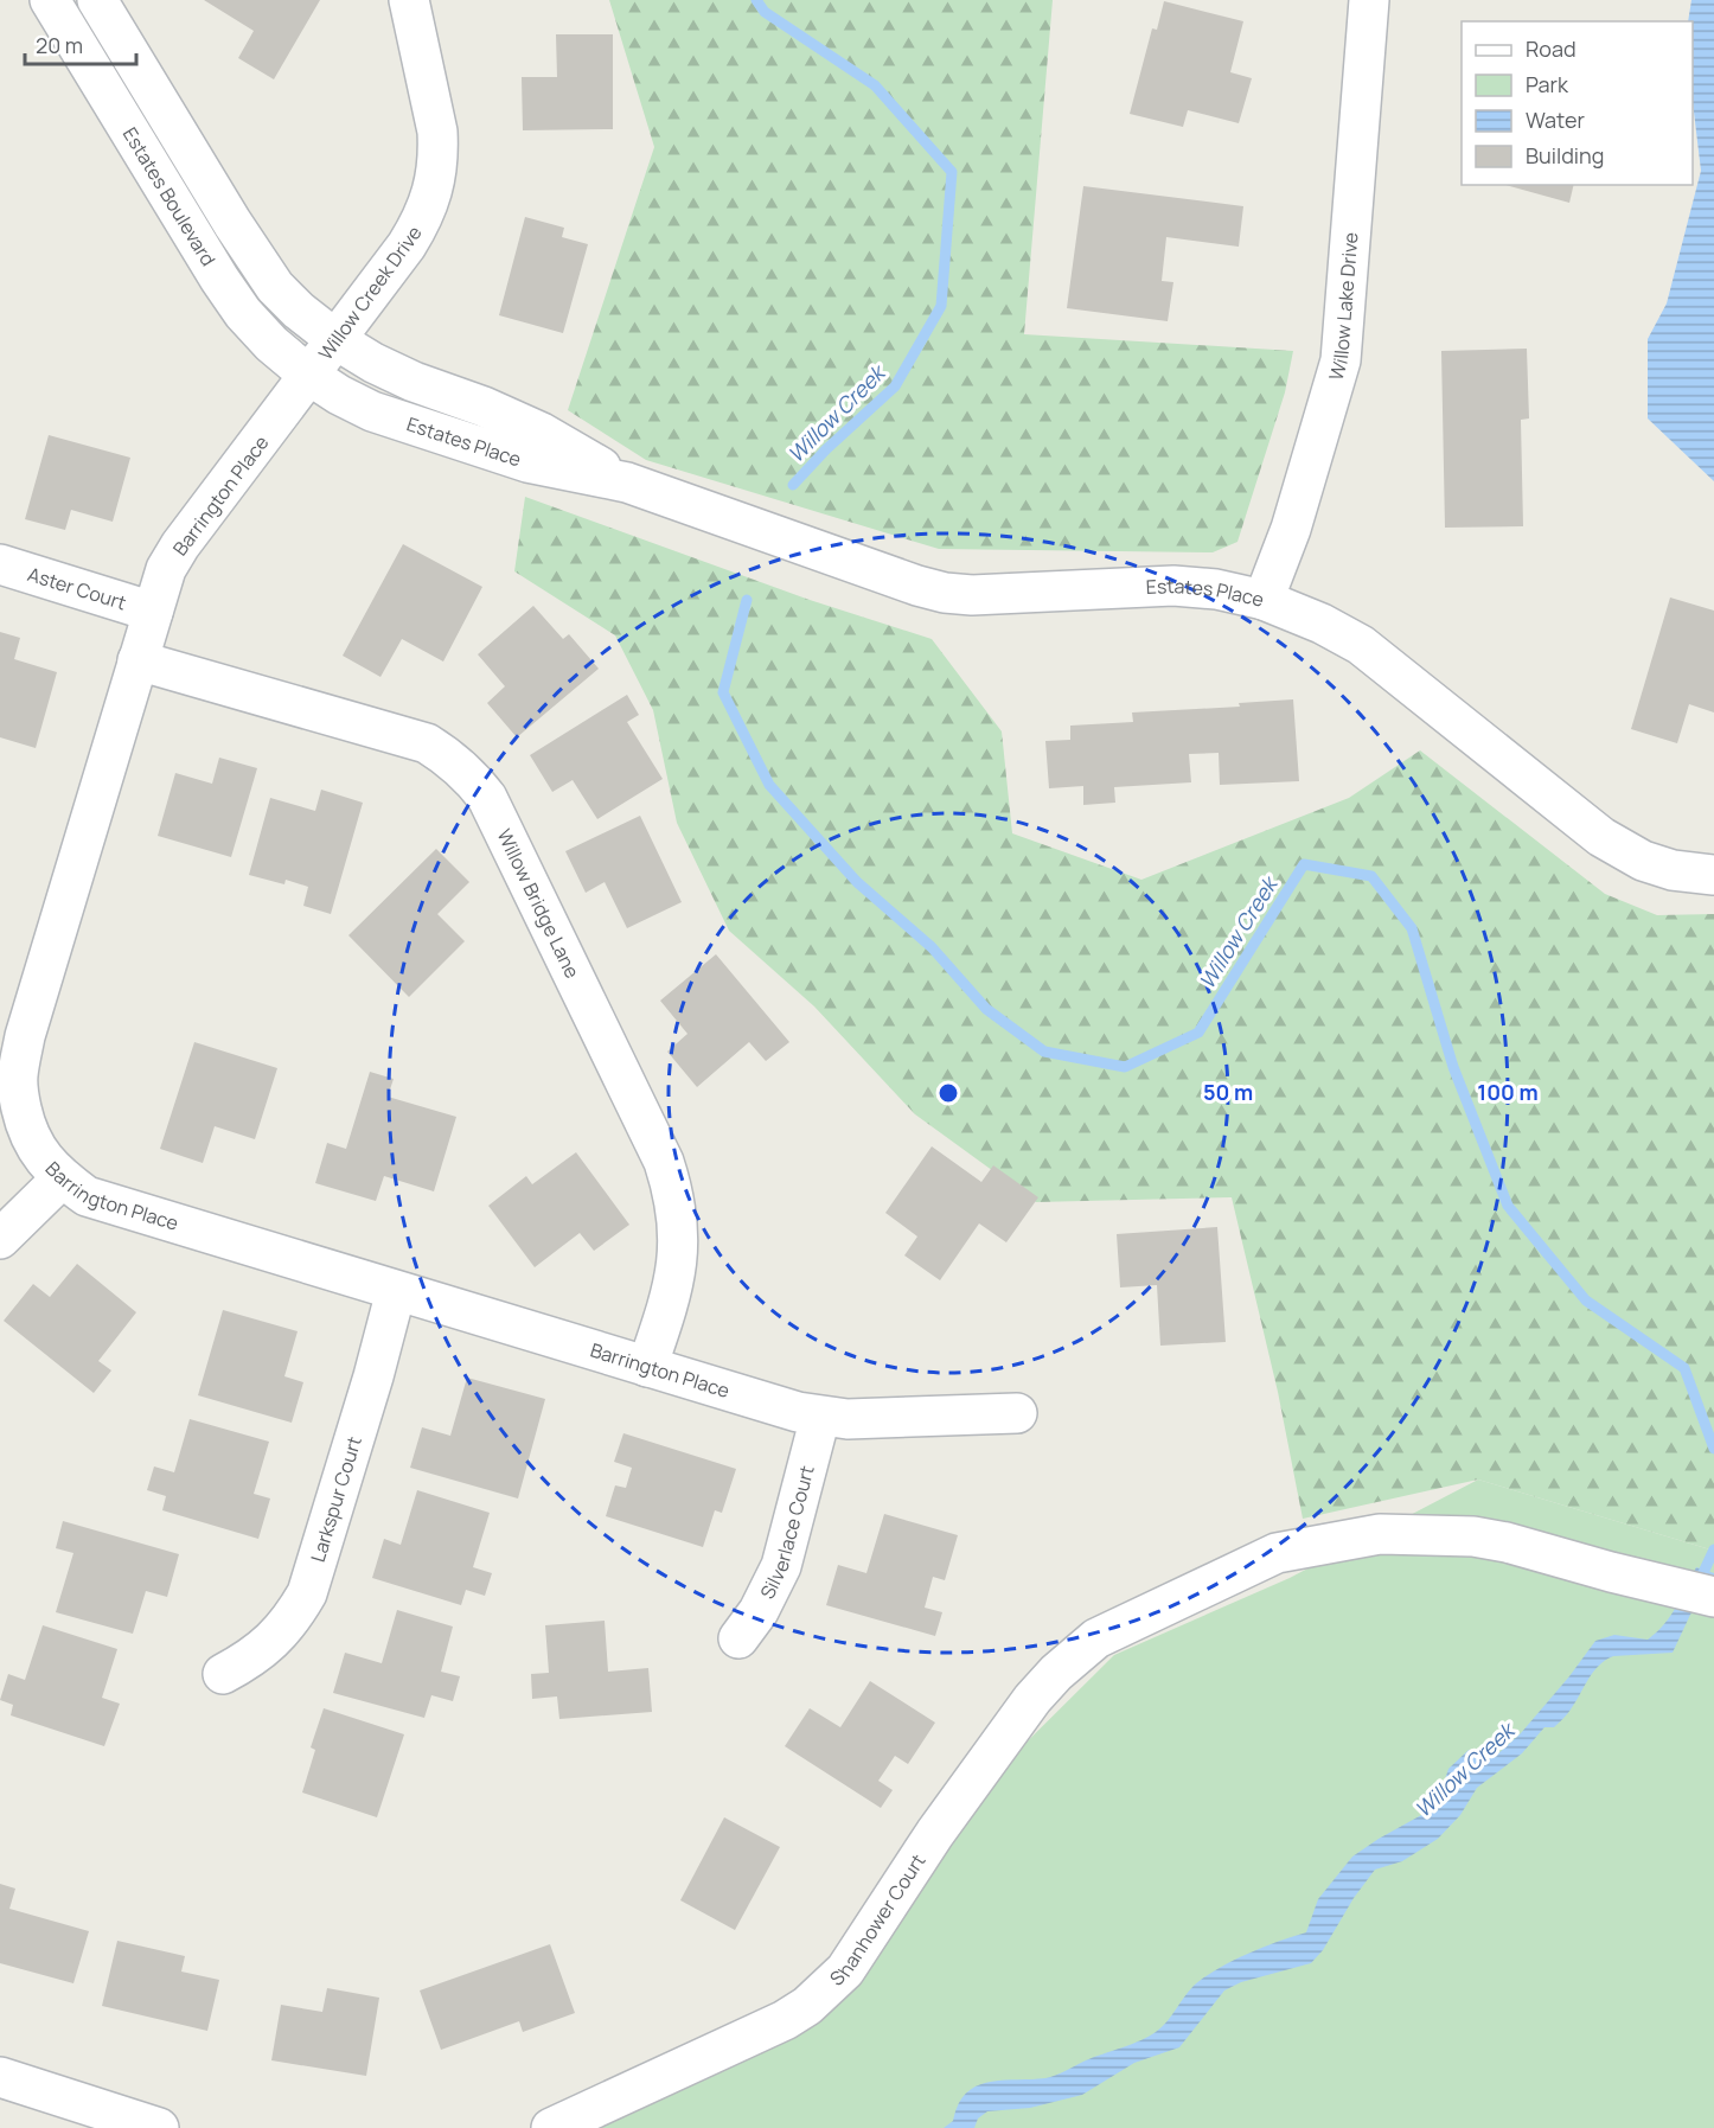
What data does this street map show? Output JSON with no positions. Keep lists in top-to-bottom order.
{
  "streets": {
    "street": [
      "Estates Boulevard",
      "Willow Creek Drive",
      "Willow Lake Drive",
      "Estates Place",
      "Barrington Place",
      "Aster Court",
      "Willow Bridge Lane",
      "Larkspur Court",
      "Silverlace Court",
      "Shanhower Court"
    ]
  },
  "crossings": [
    ["Estates Boulevard", "Willow Creek Drive"],
    ["Estates Boulevard", "Estates Place"],
    ["Estates Boulevard", "Barrington Place"],
    ["Willow Creek Drive", "Estates Place"],
    ["Willow Creek Drive", "Barrington Place"],
    ["Willow Lake Drive", "Estates Place"],
    ["Estates Place", "Barrington Place"],
    ["Barrington Place", "Aster Court"],
    ["Barrington Place", "Willow Bridge Lane"],
    ["Barrington Place", "Larkspur Court"],
    ["Barrington Place", "Silverlace Court"]
  ],
  "water": ["Willow Creek"],
  "legend": [
    "Road",
    "Park",
    "Water",
    "Building"
  ],
  "scale_bar": "20 m",
  "rings": ["50 m", "100 m"]
}
